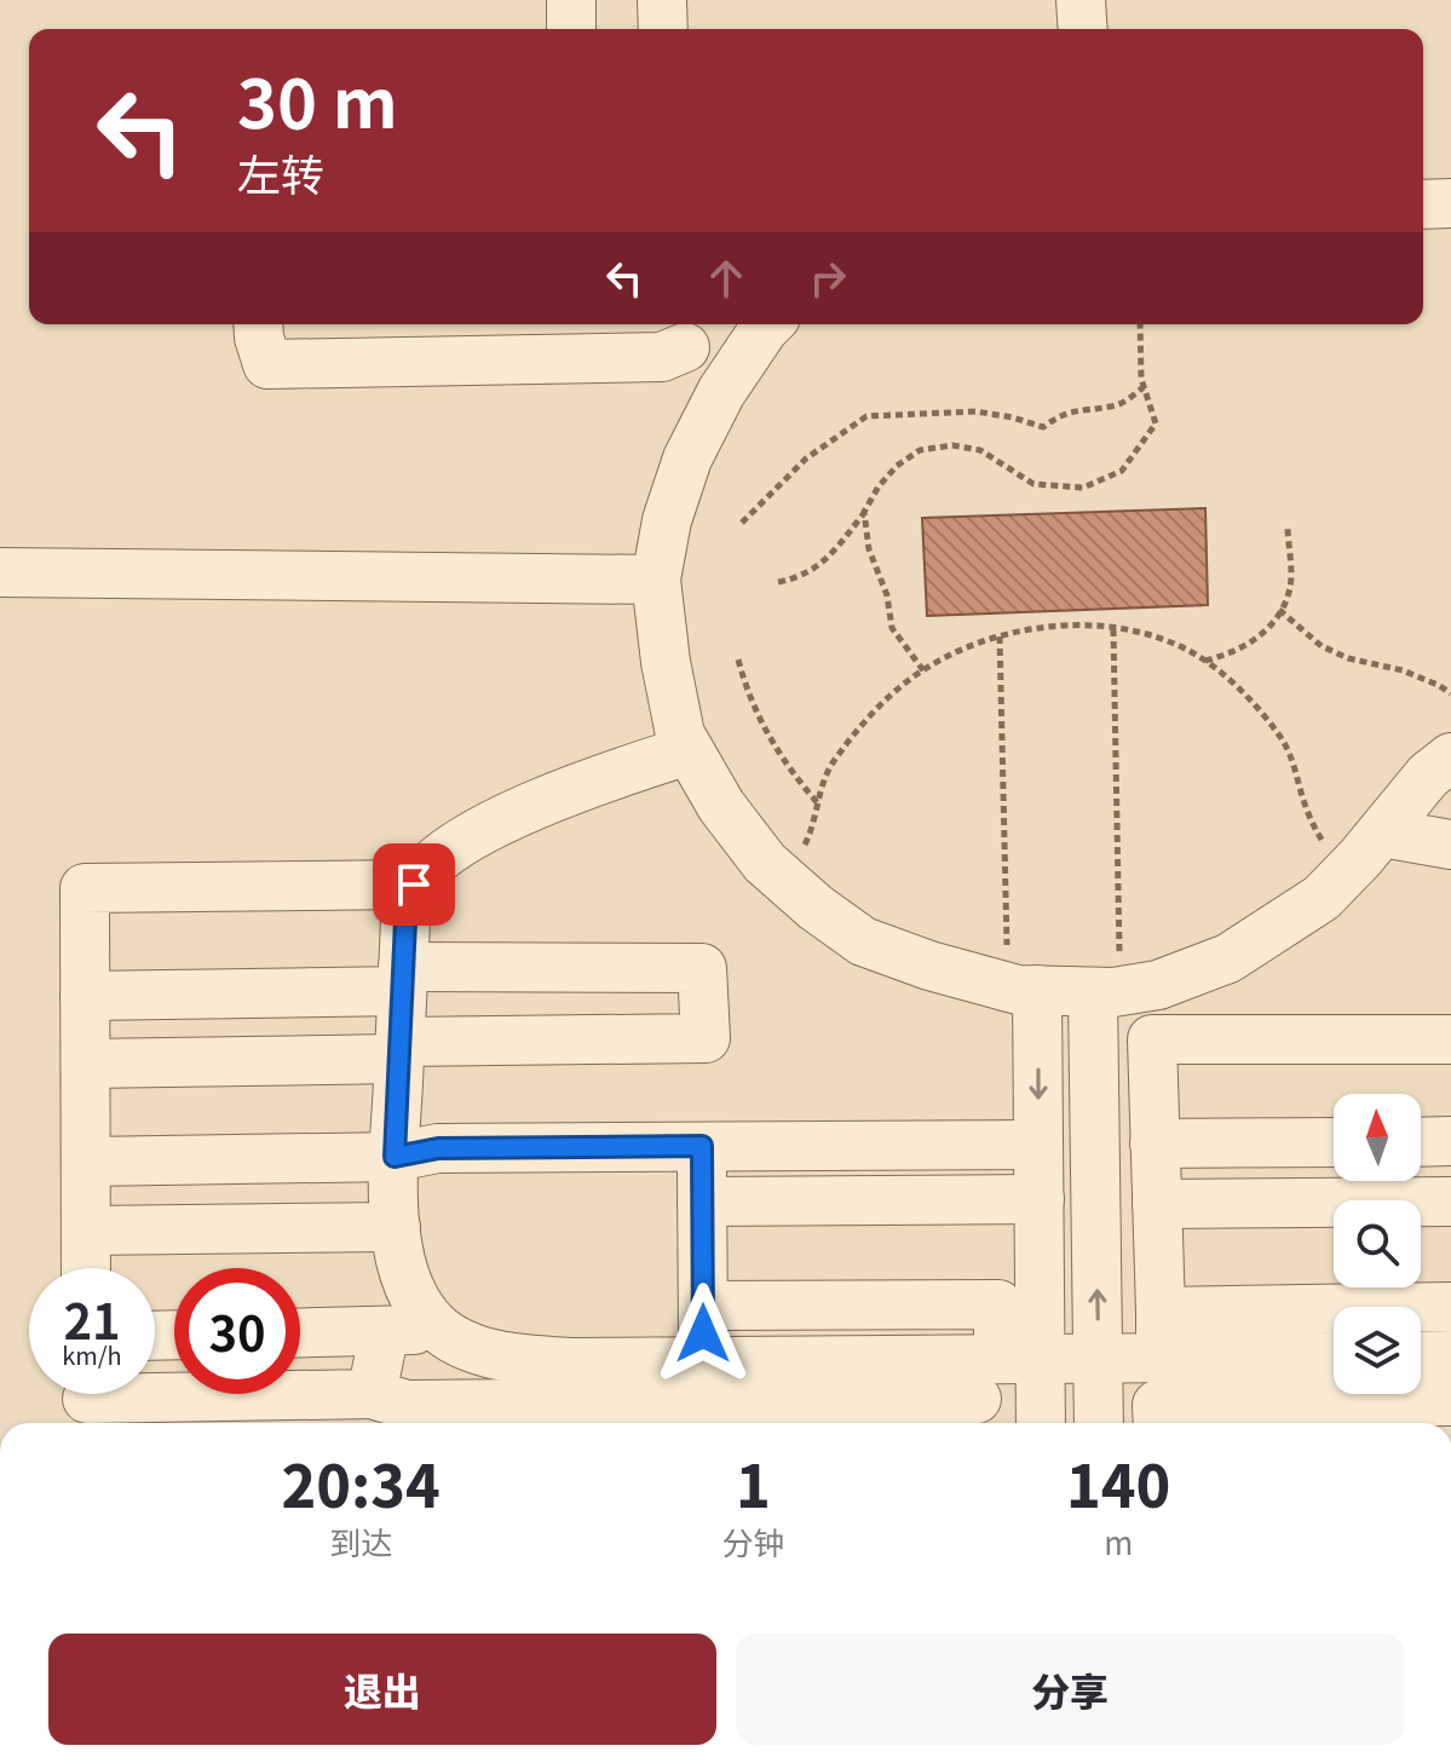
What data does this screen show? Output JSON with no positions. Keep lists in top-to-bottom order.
{
  "north": "top",
  "page": {
    "turn": ["30 m", "左转"],
    "speed": "21 km/h",
    "limit": "30",
    "eta": [
      "20:34",
      "到达",
      "1",
      "分钟",
      "140",
      "m"
    ],
    "buttons": ["退出", "分享"]
  }
}
